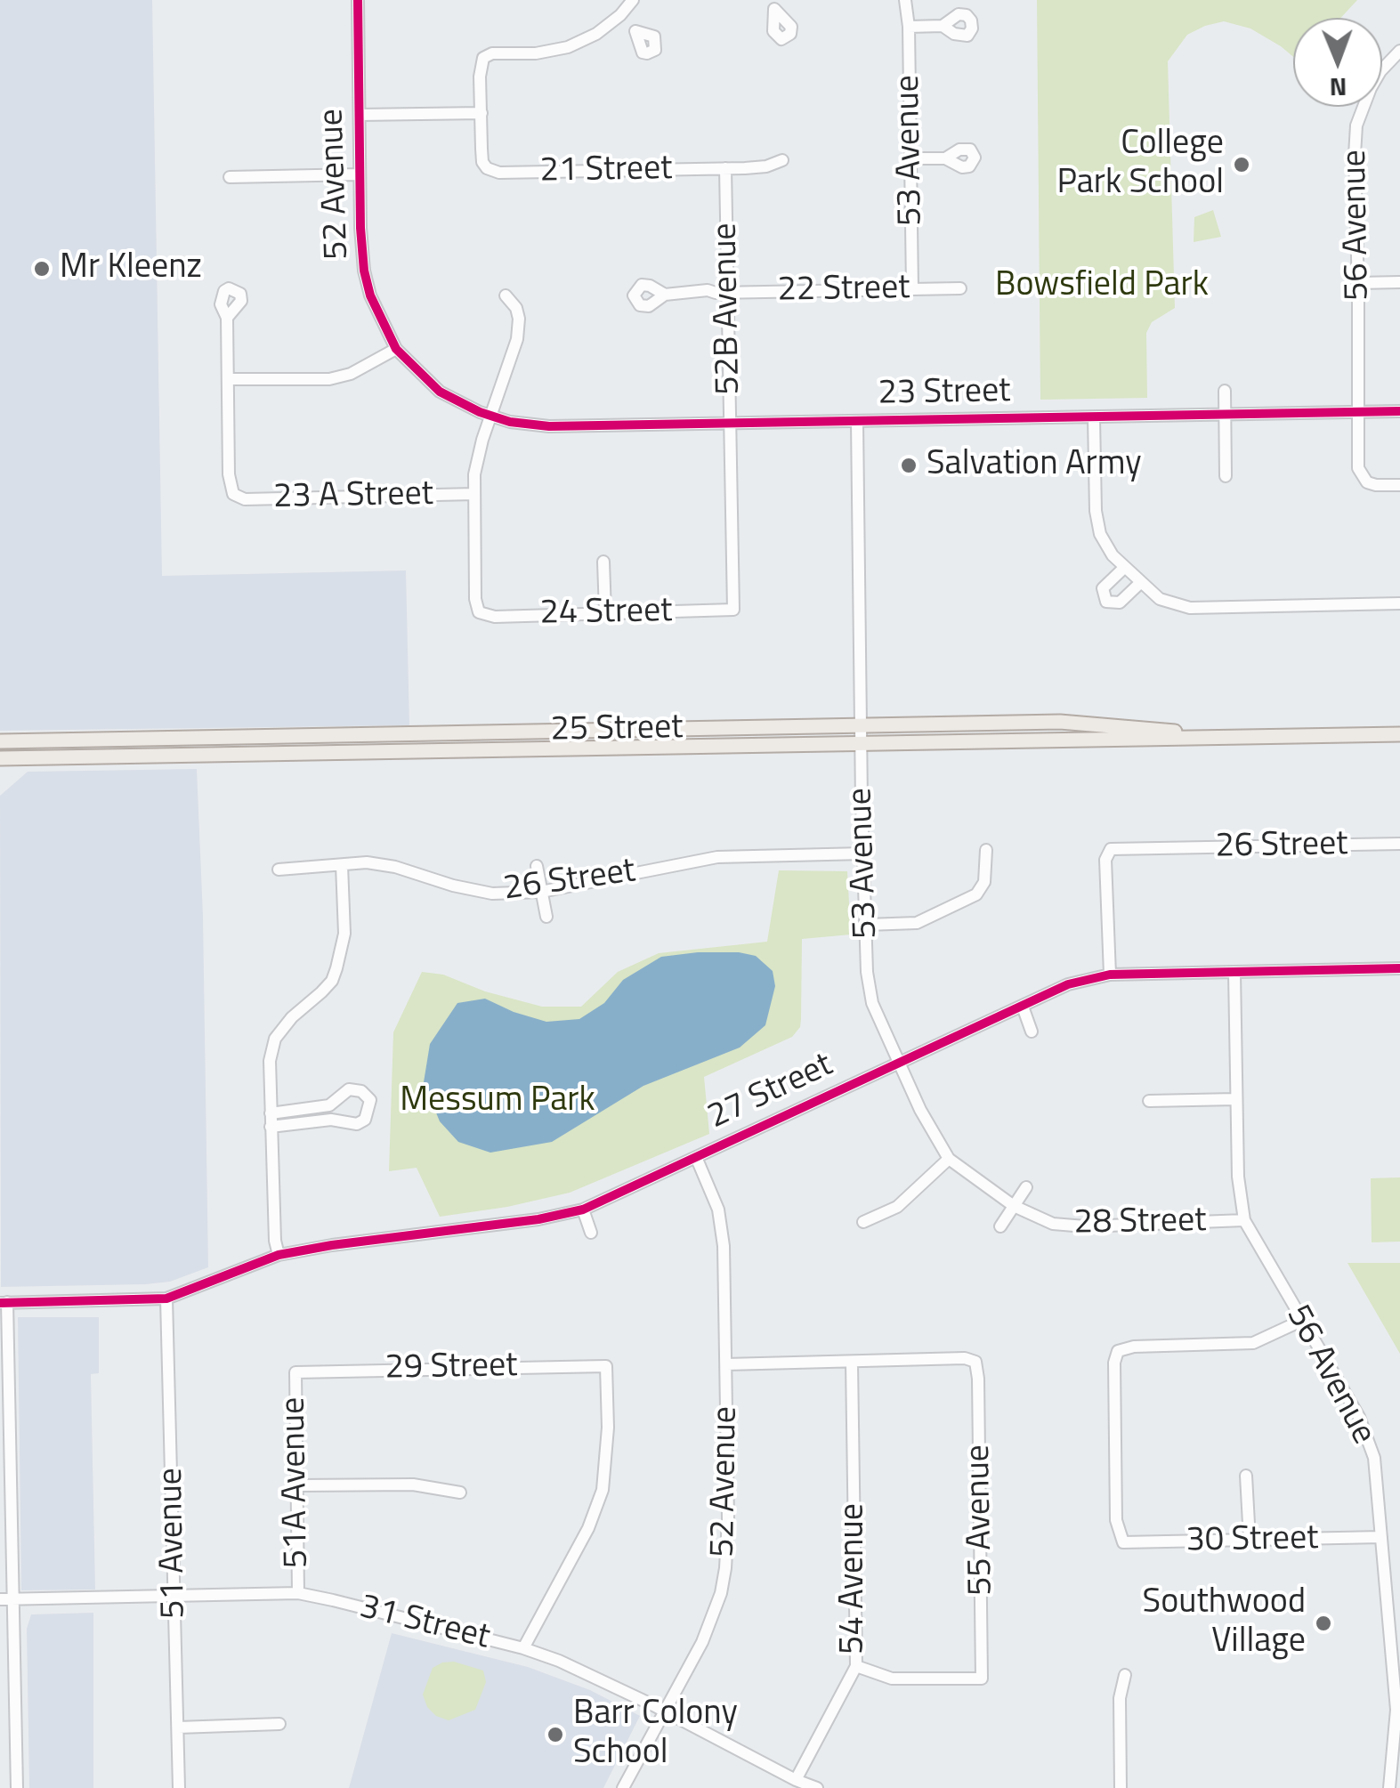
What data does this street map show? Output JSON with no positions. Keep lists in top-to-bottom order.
{
  "streets": {
    "main road": ["25 Street"],
    "street": [
      "53 Avenue",
      "21 Street",
      "52 Avenue",
      "56 Avenue",
      "22 Street",
      "52B Avenue",
      "23 Street",
      "23 A Street",
      "24 Street",
      "26 Street",
      "27 Street",
      "28 Street",
      "29 Street",
      "51A Avenue",
      "55 Avenue",
      "30 Street",
      "51 Avenue",
      "54 Avenue",
      "31 Street"
    ]
  },
  "crossings": [
    ["53 Avenue", "22 Street"],
    ["53 Avenue", "23 Street"],
    ["53 Avenue", "25 Street"],
    ["53 Avenue", "26 Street"],
    ["53 Avenue", "27 Street"],
    ["53 Avenue", "28 Street"],
    ["21 Street", "52B Avenue"],
    ["52 Avenue", "23 Street"],
    ["52 Avenue", "27 Street"],
    ["52 Avenue", "31 Street"],
    ["56 Avenue", "23 Street"],
    ["56 Avenue", "27 Street"],
    ["56 Avenue", "28 Street"],
    ["56 Avenue", "30 Street"],
    ["22 Street", "52B Avenue"],
    ["52B Avenue", "23 Street"],
    ["52B Avenue", "24 Street"],
    ["23 A Street", "24 Street"],
    ["26 Street", "27 Street"],
    ["27 Street", "51 Avenue"],
    ["29 Street", "51A Avenue"],
    ["29 Street", "31 Street"],
    ["51A Avenue", "31 Street"],
    ["55 Avenue", "54 Avenue"],
    ["51 Avenue", "31 Street"],
    ["54 Avenue", "31 Street"]
  ],
  "parks": ["Bowsfield Park", "Messum Park"],
  "places": [
    "College Park School",
    "Mr Kleenz",
    "Salvation Army",
    "Southwood Village",
    "Barr Colony School"
  ],
  "north": "bottom"
}
